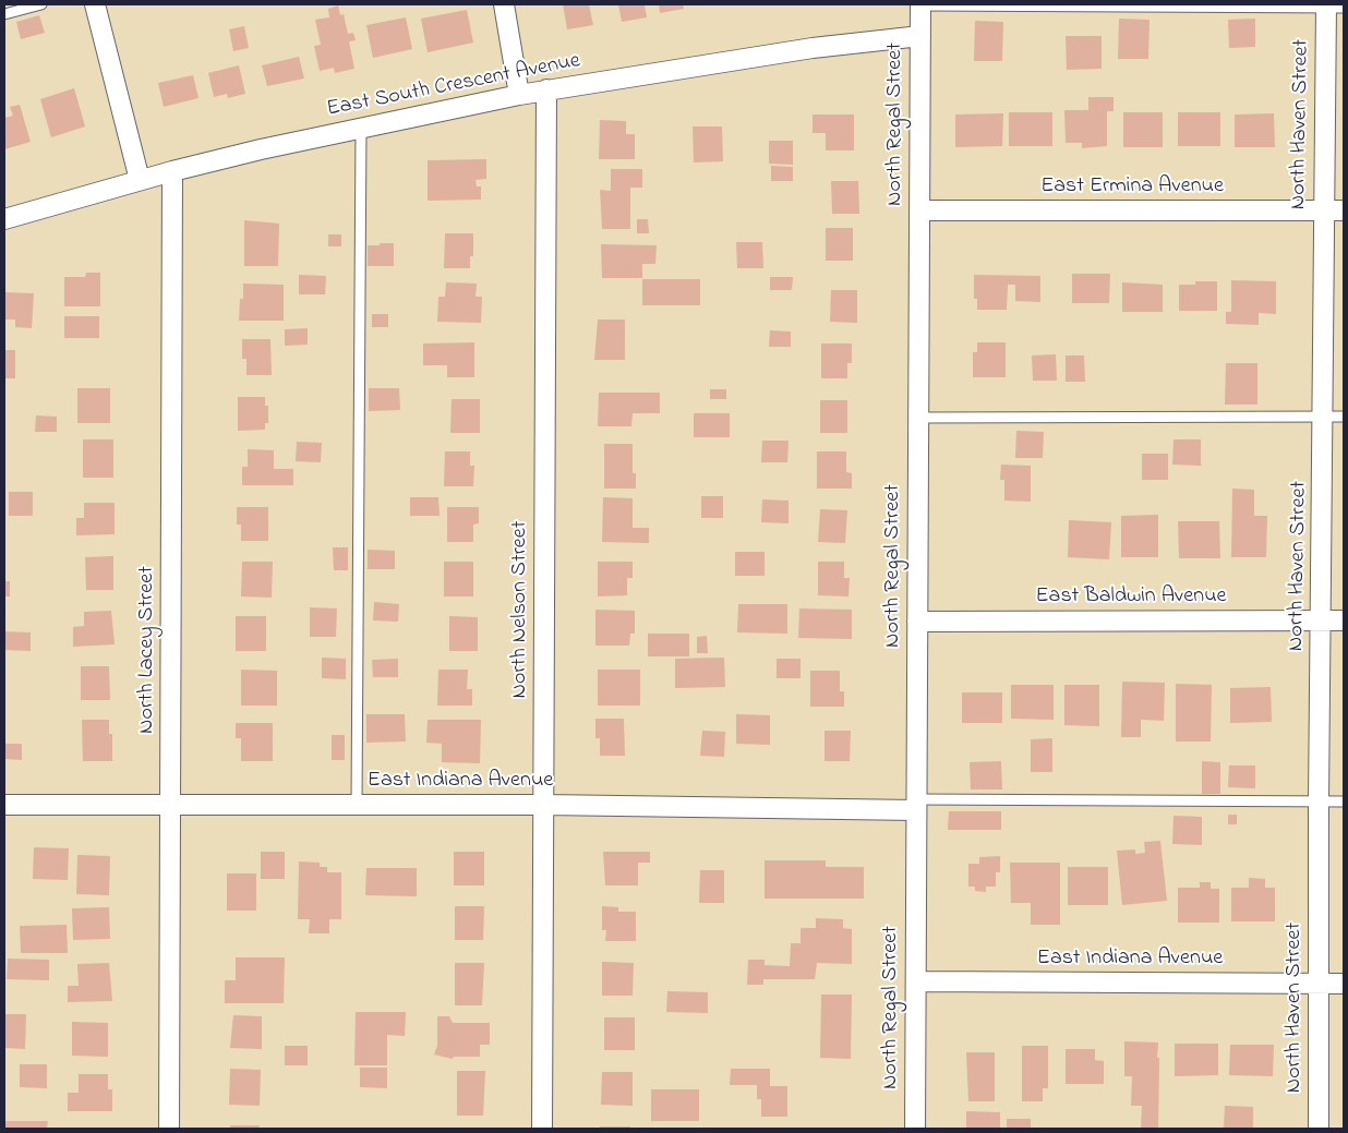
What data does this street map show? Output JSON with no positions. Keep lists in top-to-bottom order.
{
  "streets": {
    "street": [
      "East South Crescent Avenue",
      "North Regal Street",
      "North Haven Street",
      "East Ermina Avenue",
      "East Baldwin Avenue",
      "North Nelson Street",
      "North Lacey Street",
      "East Indiana Avenue"
    ]
  },
  "crossings": [
    ["East South Crescent Avenue", "North Regal Street"],
    ["East South Crescent Avenue", "North Nelson Street"],
    ["East South Crescent Avenue", "North Lacey Street"],
    ["North Regal Street", "East Ermina Avenue"],
    ["North Regal Street", "East Baldwin Avenue"],
    ["North Regal Street", "East Indiana Avenue"],
    ["North Haven Street", "East Ermina Avenue"],
    ["North Haven Street", "East Baldwin Avenue"],
    ["North Haven Street", "East Indiana Avenue"],
    ["North Nelson Street", "East Indiana Avenue"],
    ["North Lacey Street", "East Indiana Avenue"]
  ]
}
